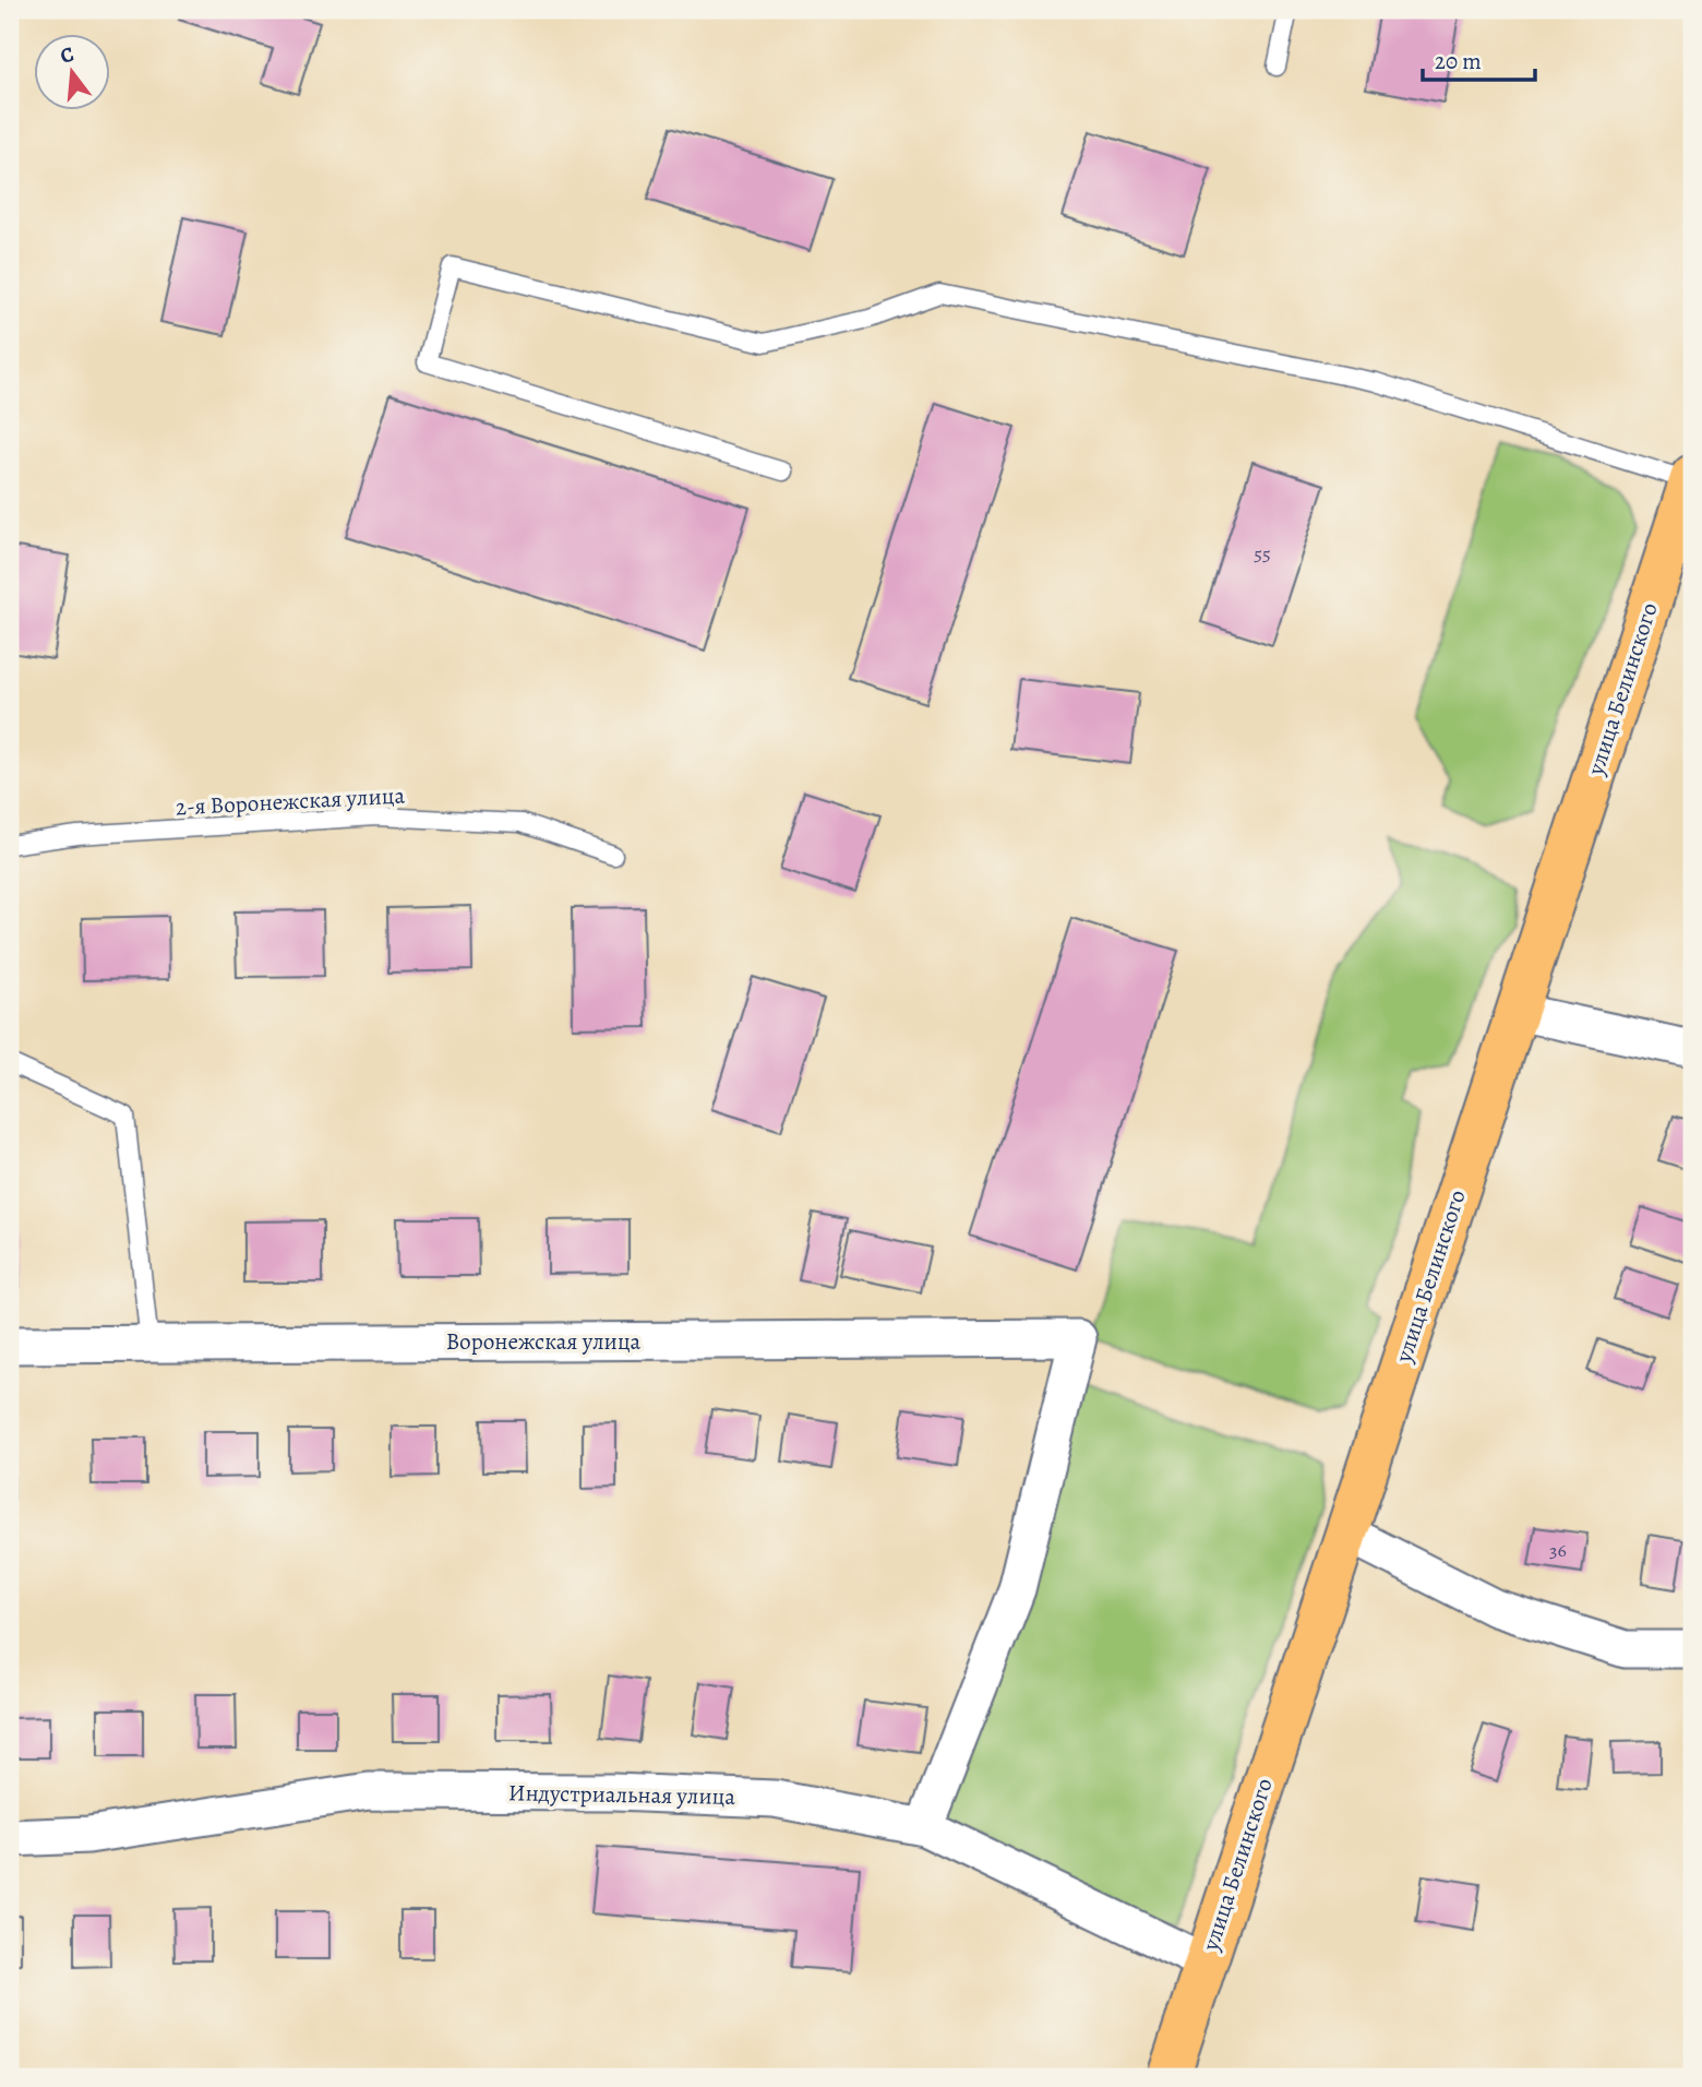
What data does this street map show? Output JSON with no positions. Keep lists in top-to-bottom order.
{
  "streets": {
    "main road": ["улица Белинского"],
    "street": ["Воронежская улица", "Индустриальная улица"],
    "lane": ["2-я Воронежская улица"]
  },
  "crossings": [
    ["улица Белинского", "Индустриальная улица"],
    ["Воронежская улица", "Индустриальная улица"]
  ],
  "house_numbers": ["55", "36"],
  "scale_bar": "20 m",
  "north": "top"
}
